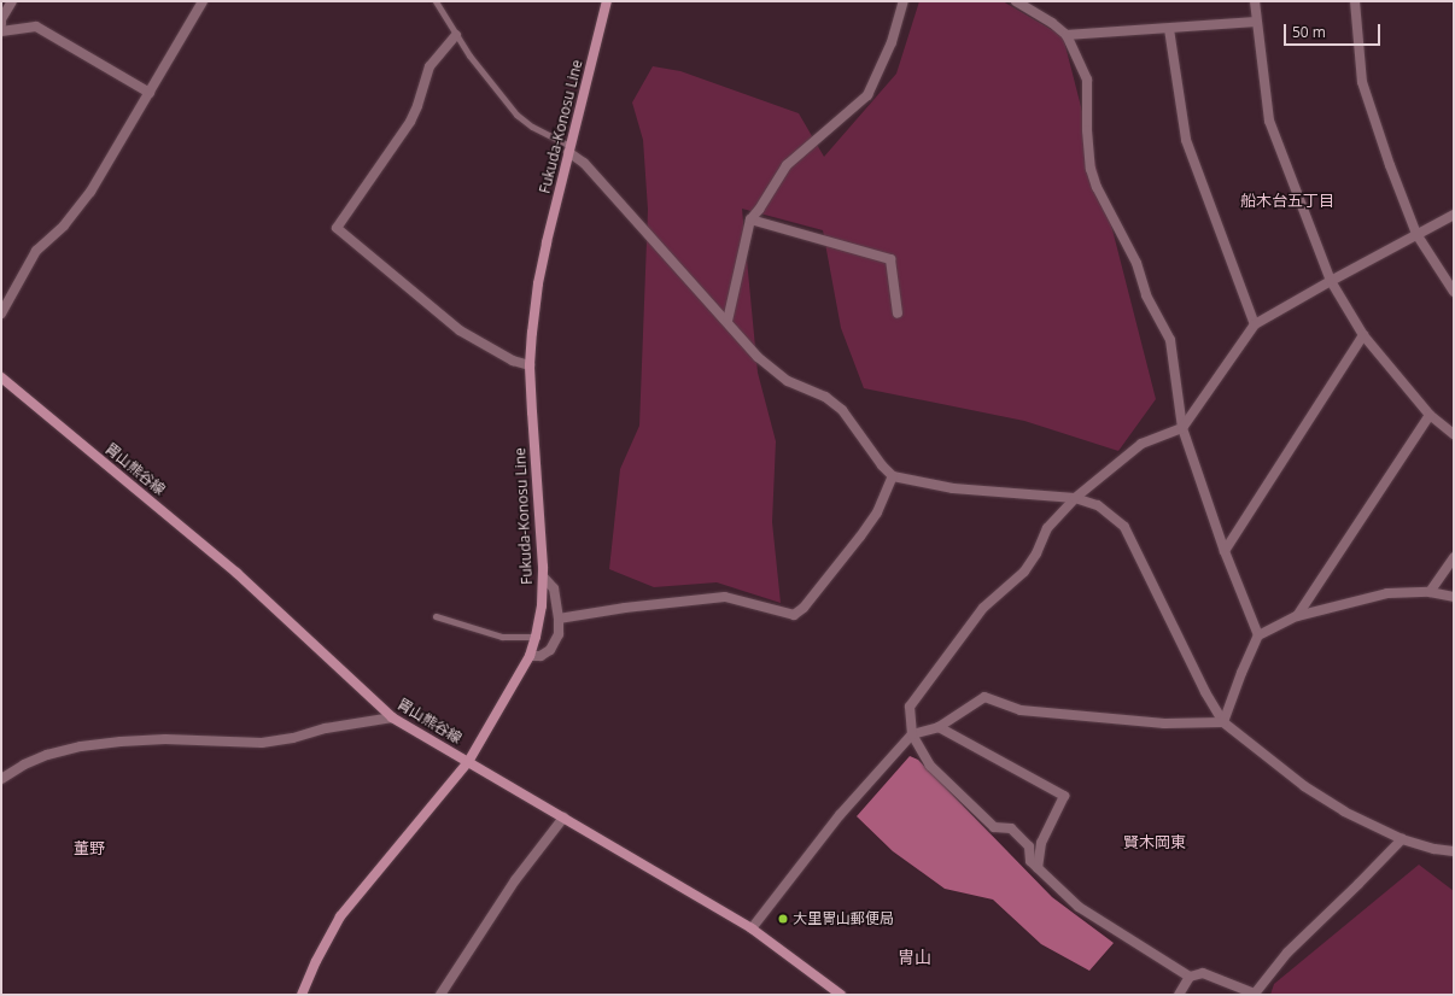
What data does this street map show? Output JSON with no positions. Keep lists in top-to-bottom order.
{
  "streets": {
    "main road": ["Fukuda-Konosu Line", "胄山熊谷線"]
  },
  "crossings": [
    ["Fukuda-Konosu Line", "胄山熊谷線"]
  ],
  "districts": [
    "船木台五丁目",
    "賢木岡東",
    "董野",
    "冑山"
  ],
  "places": ["大里冑山郵便局"],
  "scale_bar": "50 m"
}
